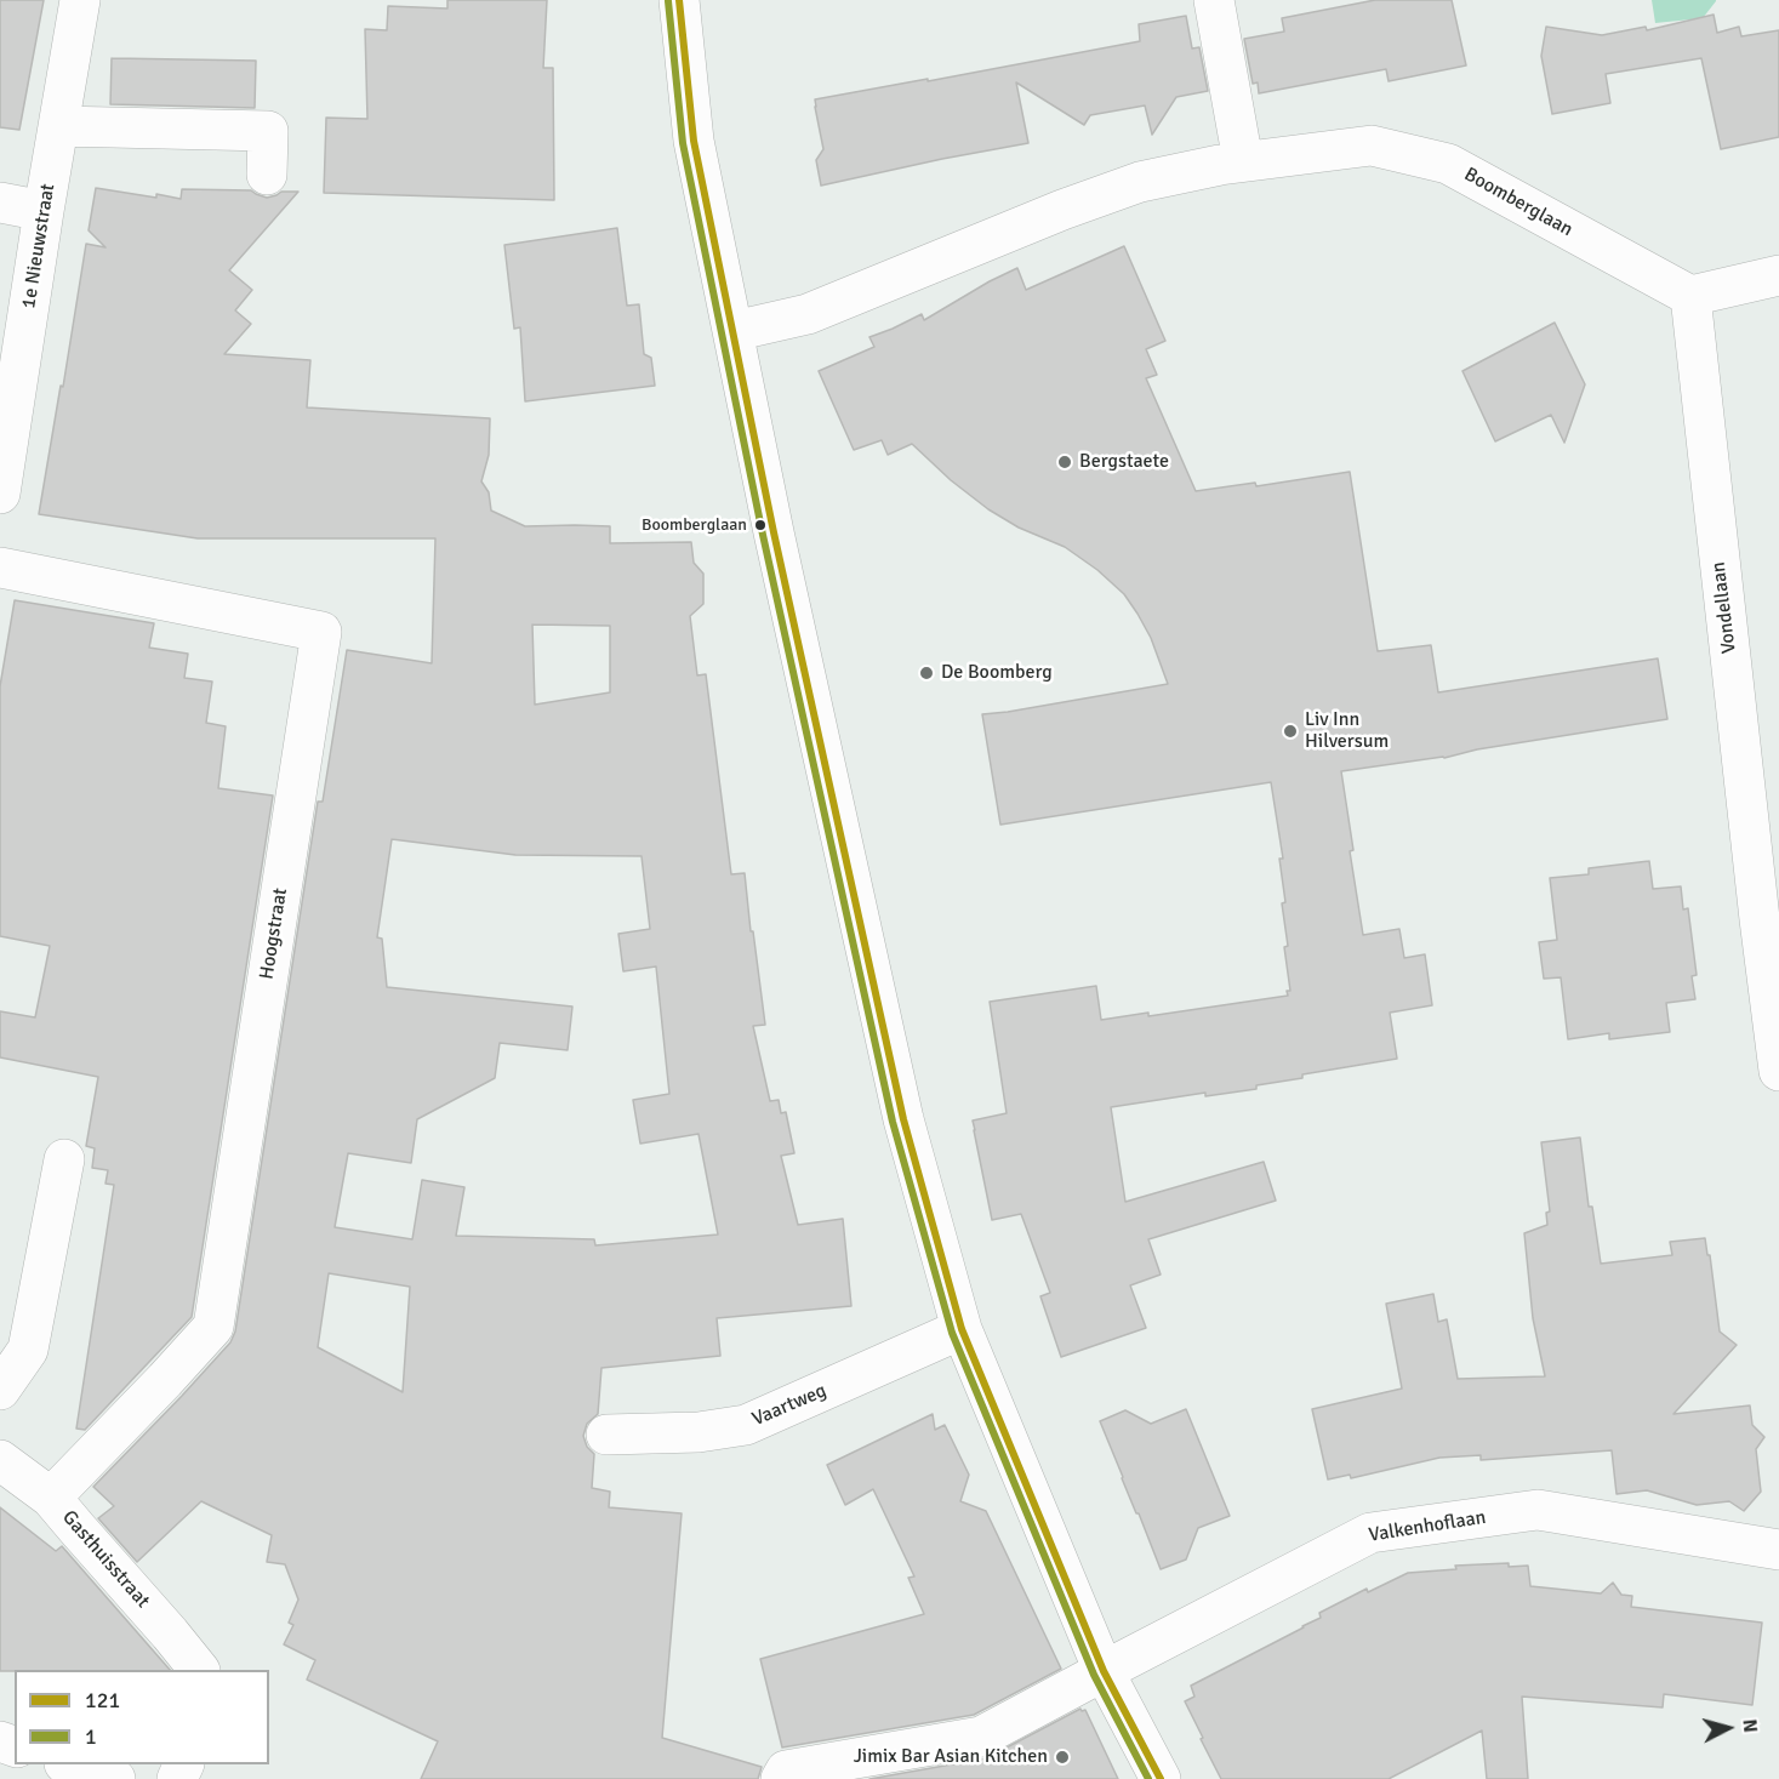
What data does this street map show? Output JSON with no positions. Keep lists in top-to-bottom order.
{
  "streets": {
    "street": [
      "Boomberglaan",
      "1e Nieuwstraat",
      "Vondellaan",
      "Hoogstraat",
      "Vaartweg",
      "Valkenhoflaan",
      "Gasthuisstraat"
    ]
  },
  "crossings": [
    ["Boomberglaan", "Vondellaan"],
    ["Hoogstraat", "Gasthuisstraat"]
  ],
  "places": [
    "Bergstaete",
    "Boomberglaan",
    "De Boomberg",
    "Liv Inn Hilversum",
    "Jimix Bar Asian Kitchen"
  ],
  "lines": ["transit line 121", "transit line 1"],
  "legend": ["121", "1"],
  "north": "right"
}
